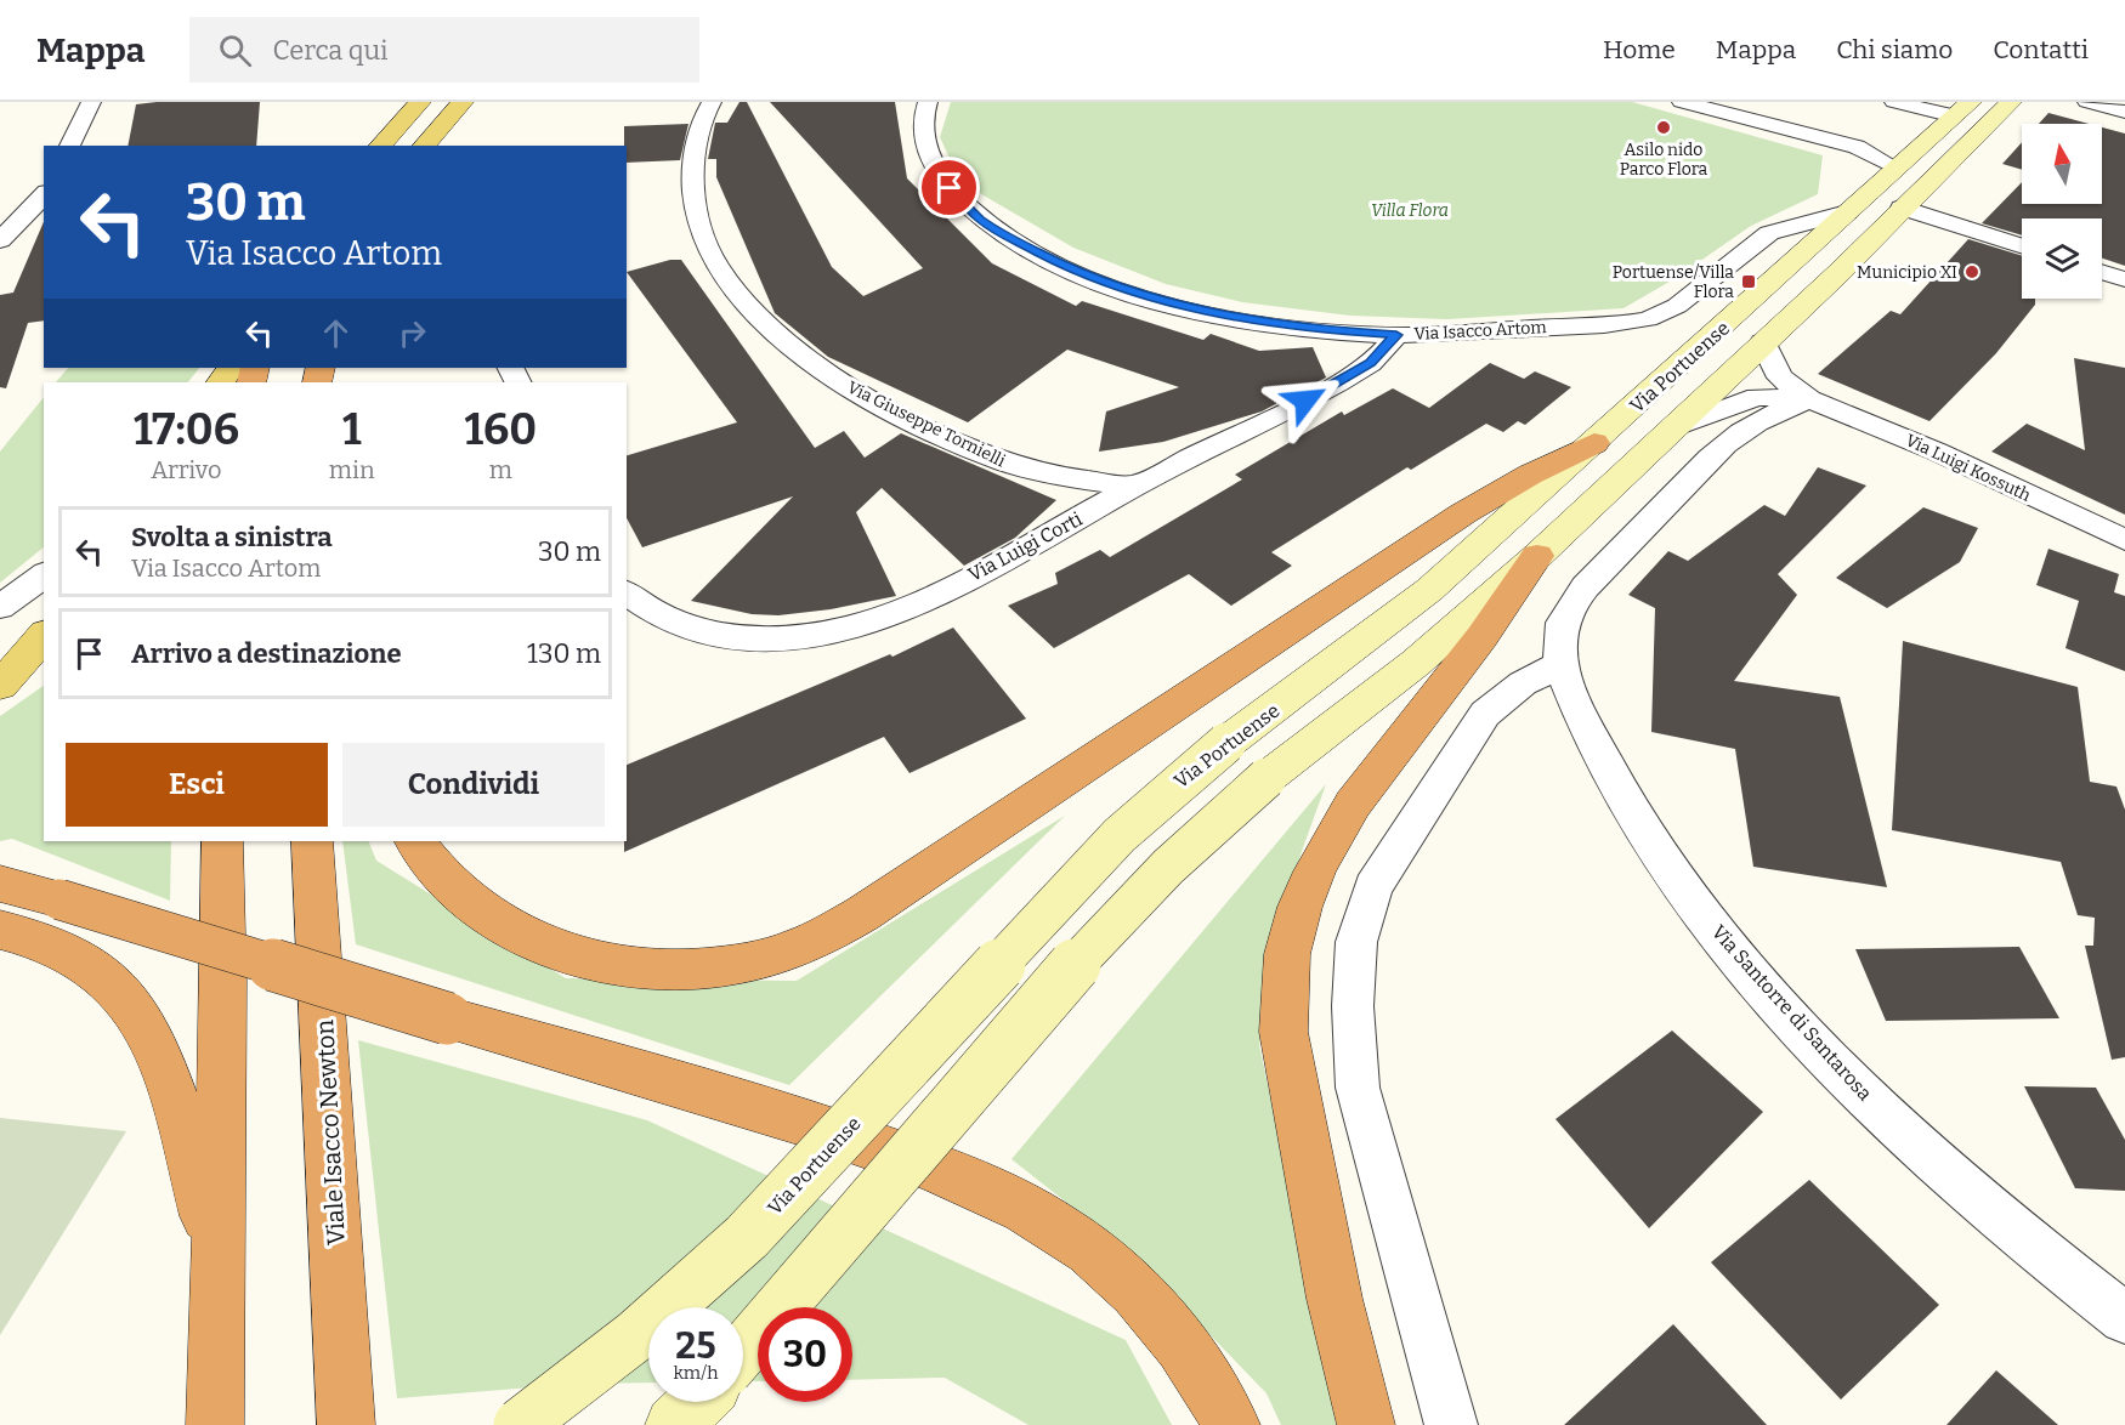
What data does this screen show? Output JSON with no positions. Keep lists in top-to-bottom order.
{
  "streets": {
    "highway": ["Viale Isacco Newton"],
    "main road": ["Via Portuense"],
    "street": [
      "Via Isacco Artom",
      "Via Giuseppe Tornielli",
      "Via Luigi Kossuth",
      "Via Luigi Corti",
      "Via Santorre di Santarosa"
    ]
  },
  "crossings": [
    ["Via Isacco Artom", "Via Portuense"],
    ["Via Isacco Artom", "Via Luigi Corti"],
    ["Via Portuense", "Via Luigi Kossuth"],
    ["Via Giuseppe Tornielli", "Via Luigi Corti"],
    ["Via Luigi Kossuth", "Via Santorre di Santarosa"]
  ],
  "parks": ["Villa Flora"],
  "places": {
    "other": ["Asilo nido Parco Flora", "Municipio XI"],
    "transit": ["Portuense/Villa Flora"]
  },
  "north": "top",
  "page": {
    "header": "Mappa",
    "search": "Cerca qui",
    "nav": [
      "Home",
      "Mappa",
      "Chi siamo",
      "Contatti"
    ],
    "turn": ["30 m", "Via Isacco Artom"],
    "eta": [
      "17:06",
      "Arrivo",
      "1",
      "min",
      "160",
      "m"
    ],
    "list": [
      {
        "name": "Svolta a sinistra",
        "note": "Via Isacco Artom",
        "value": "30 m"
      },
      {
        "name": "Arrivo a destinazione",
        "value": "130 m"
      }
    ],
    "buttons": ["Esci", "Condividi"],
    "speed": "25 km/h",
    "limit": "30"
  }
}
